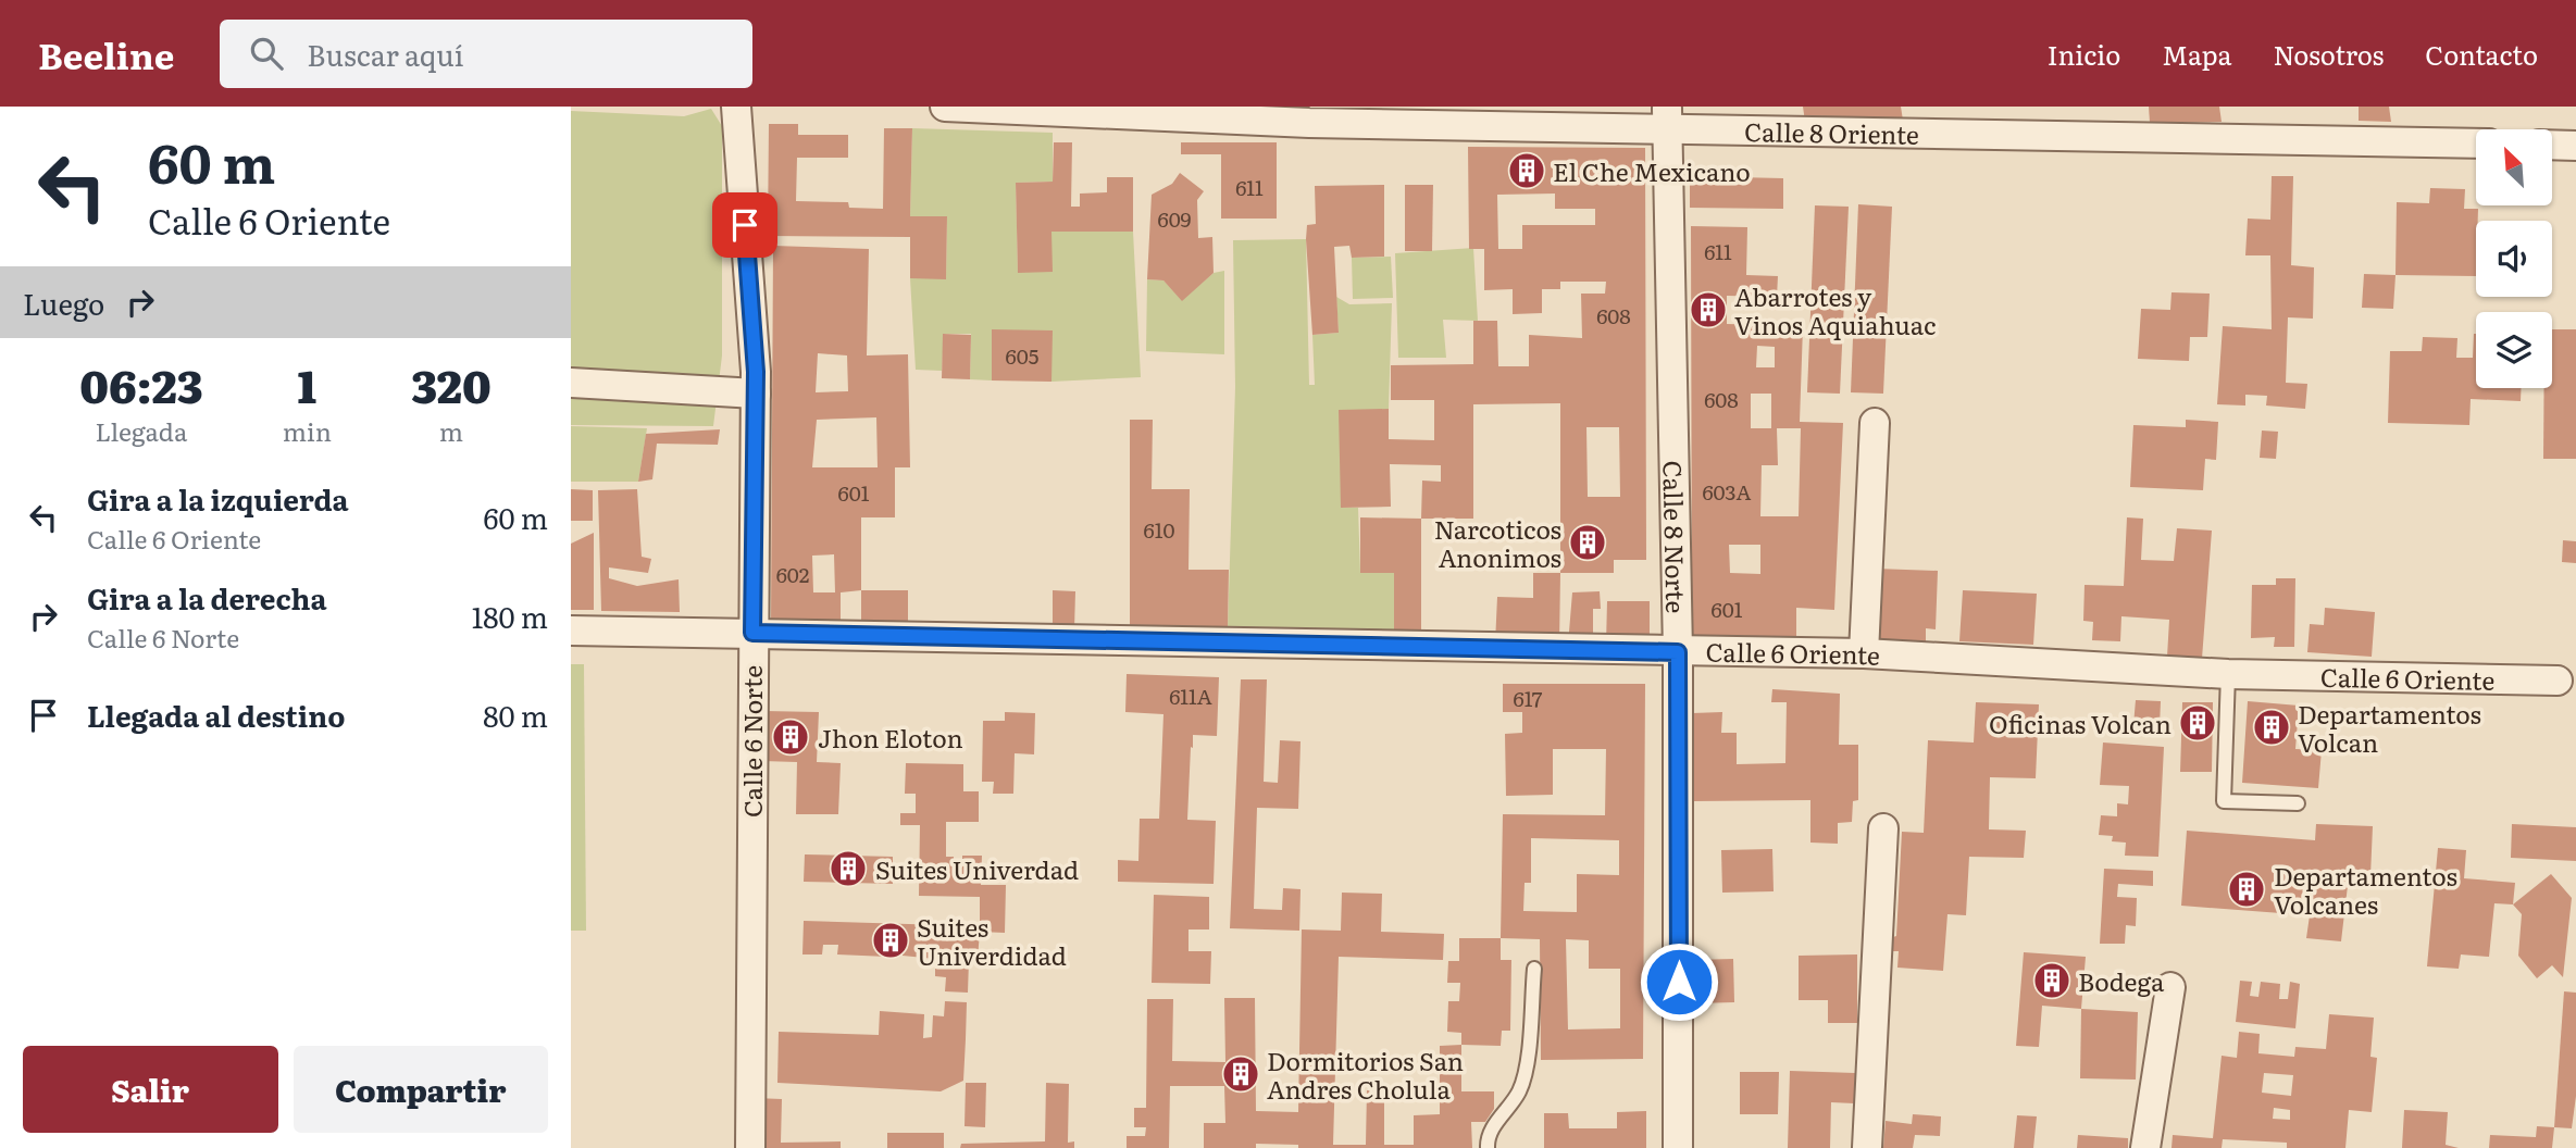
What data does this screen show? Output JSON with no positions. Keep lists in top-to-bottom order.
{
  "streets": {
    "street": [
      "Calle 8 Oriente",
      "Calle 8 Norte",
      "Calle 6 Oriente",
      "Calle 6 Norte"
    ]
  },
  "crossings": [
    ["Calle 8 Oriente", "Calle 8 Norte"],
    ["Calle 8 Norte", "Calle 6 Oriente"],
    ["Calle 6 Oriente", "Calle 6 Norte"]
  ],
  "places": {
    "building": [
      "El Che Mexicano",
      "Abarrotes y Vinos Aquiahuac",
      "Narcoticos Anonimos",
      "Oficinas Volcan",
      "Departamentos Volcan",
      "Jhon Eloton",
      "Suites Univerdad",
      "Departamentos Volcanes",
      "Suites Univerdidad",
      "Bodega",
      "Dormitorios San Andres Cholula"
    ]
  },
  "house_numbers": [
    "611",
    "609",
    "611",
    "608",
    "605",
    "608",
    "603A",
    "601",
    "610",
    "602",
    "601",
    "611A",
    "617"
  ],
  "north": "top left",
  "page": {
    "header": "Beeline",
    "search": "Buscar aquí",
    "nav": [
      "Inicio",
      "Mapa",
      "Nosotros",
      "Contacto"
    ],
    "turn": ["60 m", "Calle 6 Oriente"],
    "then": "Luego",
    "eta": [
      "06:23",
      "Llegada",
      "1",
      "min",
      "320",
      "m"
    ],
    "list": [
      {
        "name": "Gira a la izquierda",
        "note": "Calle 6 Oriente",
        "value": "60 m"
      },
      {
        "name": "Gira a la derecha",
        "note": "Calle 6 Norte",
        "value": "180 m"
      },
      {
        "name": "Llegada al destino",
        "value": "80 m"
      }
    ],
    "buttons": ["Salir", "Compartir"]
  }
}
